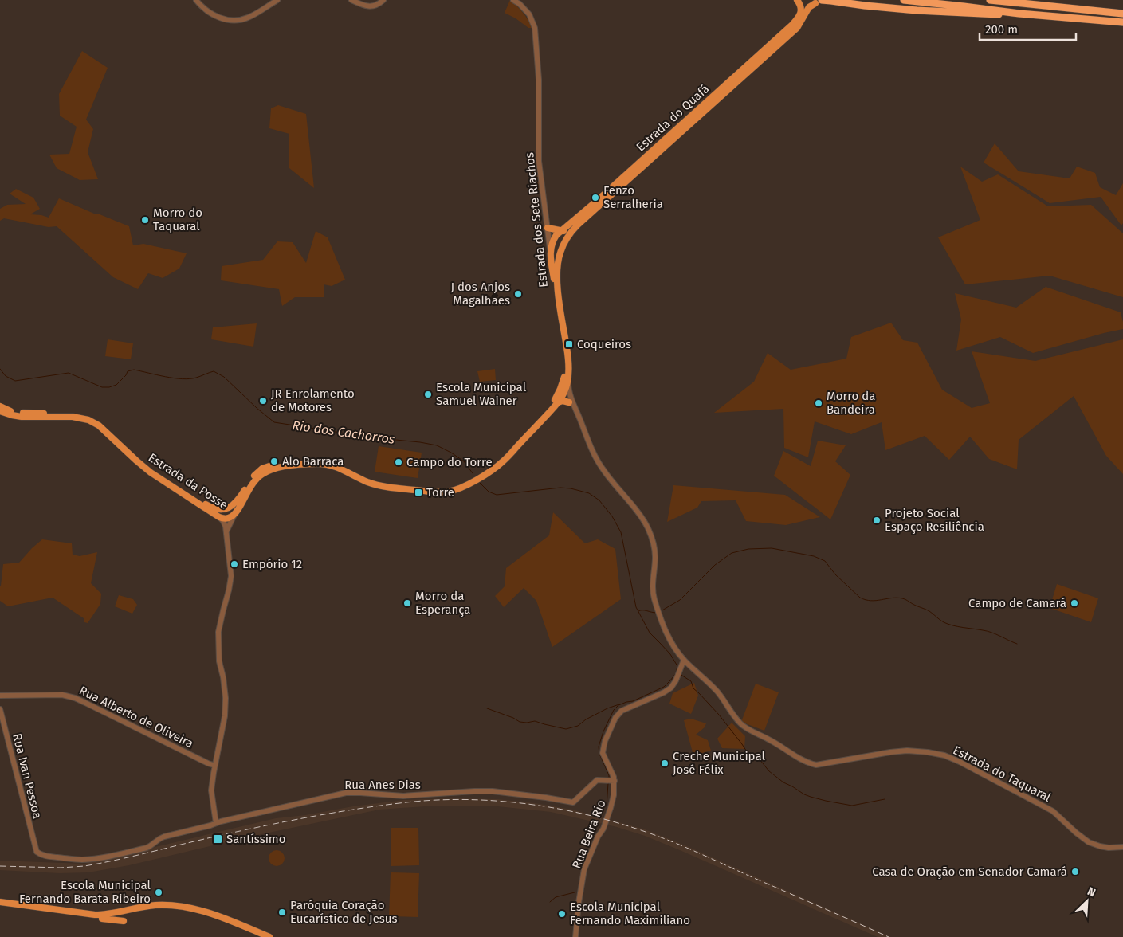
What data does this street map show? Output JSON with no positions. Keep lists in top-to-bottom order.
{
  "streets": {
    "main road": ["Estrada do Quafá", "Estrada dos Sete Riachos", "Estrada da Posse"],
    "street": [
      "Rua Alberto de Oliveira",
      "Estrada do Taquaral",
      "Rua Ivan Pessoa",
      "Rua Anes Dias",
      "Rua Beira Rio"
    ]
  },
  "crossings": [
    ["Estrada do Quafá", "Estrada dos Sete Riachos"],
    ["Estrada do Taquaral", "Rua Beira Rio"],
    ["Rua Ivan Pessoa", "Rua Anes Dias"],
    ["Rua Anes Dias", "Rua Beira Rio"]
  ],
  "water": ["Rio dos Cachorros"],
  "places": {
    "other": [
      "Fenzo Serralheria",
      "Morro do Taquaral",
      "J dos Anjos Magalhães",
      "Escola Municipal Samuel Wainer",
      "JR Enrolamento de Motores",
      "Morro da Bandeira",
      "Alo Barraca",
      "Campo do Torre",
      "Projeto Social Espaço Resiliência",
      "Empório 12",
      "Morro da Esperança",
      "Campo de Camará",
      "Creche Municipal José Félix",
      "Casa de Oração em Senador Camará",
      "Escola Municipal Fernando Barata Ribeiro",
      "Paróquia Coração Eucarístico de Jesus",
      "Escola Municipal Fernando Maximiliano"
    ],
    "transit": ["Coqueiros", "Torre", "Santíssimo"]
  },
  "scale_bar": "200 m",
  "north": "top right"
}
